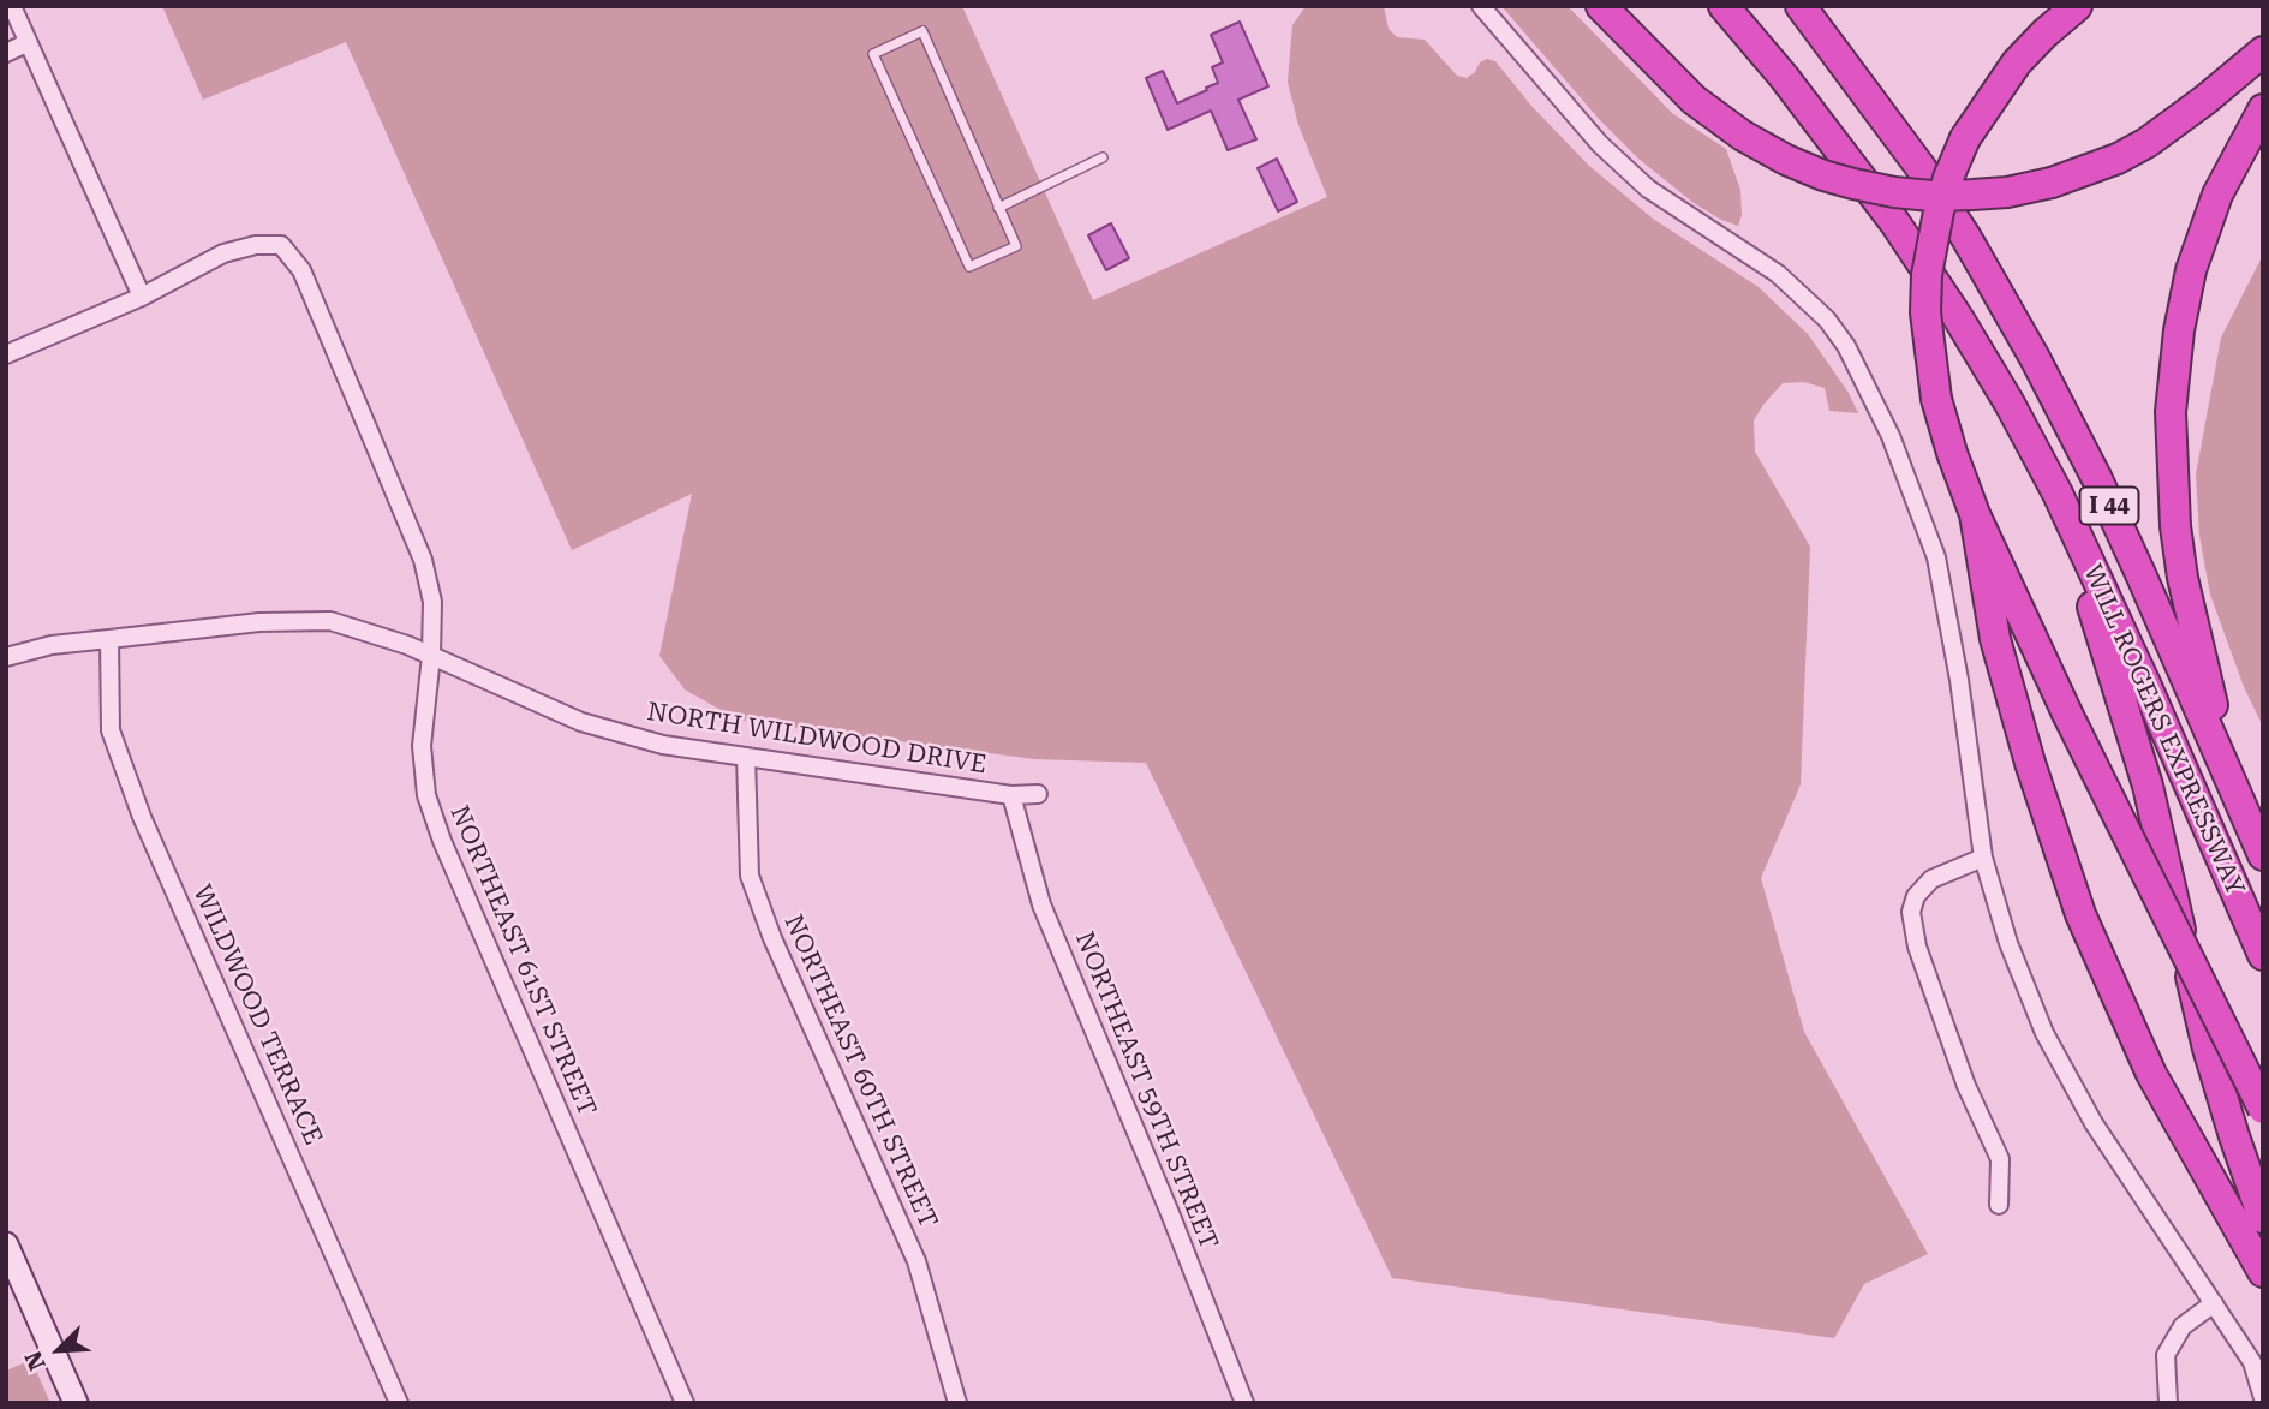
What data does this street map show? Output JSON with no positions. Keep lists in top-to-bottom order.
{
  "streets": {
    "highway": ["I 44", "WILL ROGERS EXPRESSWAY"],
    "street": [
      "NORTH WILDWOOD DRIVE",
      "NORTHEAST 61ST STREET",
      "WILDWOOD TERRACE",
      "NORTHEAST 60TH STREET",
      "NORTHEAST 59TH STREET"
    ]
  },
  "crossings": [
    ["NORTH WILDWOOD DRIVE", "NORTHEAST 61ST STREET"],
    ["NORTH WILDWOOD DRIVE", "WILDWOOD TERRACE"],
    ["NORTH WILDWOOD DRIVE", "NORTHEAST 60TH STREET"],
    ["NORTH WILDWOOD DRIVE", "NORTHEAST 59TH STREET"]
  ],
  "north": "bottom left"
}
